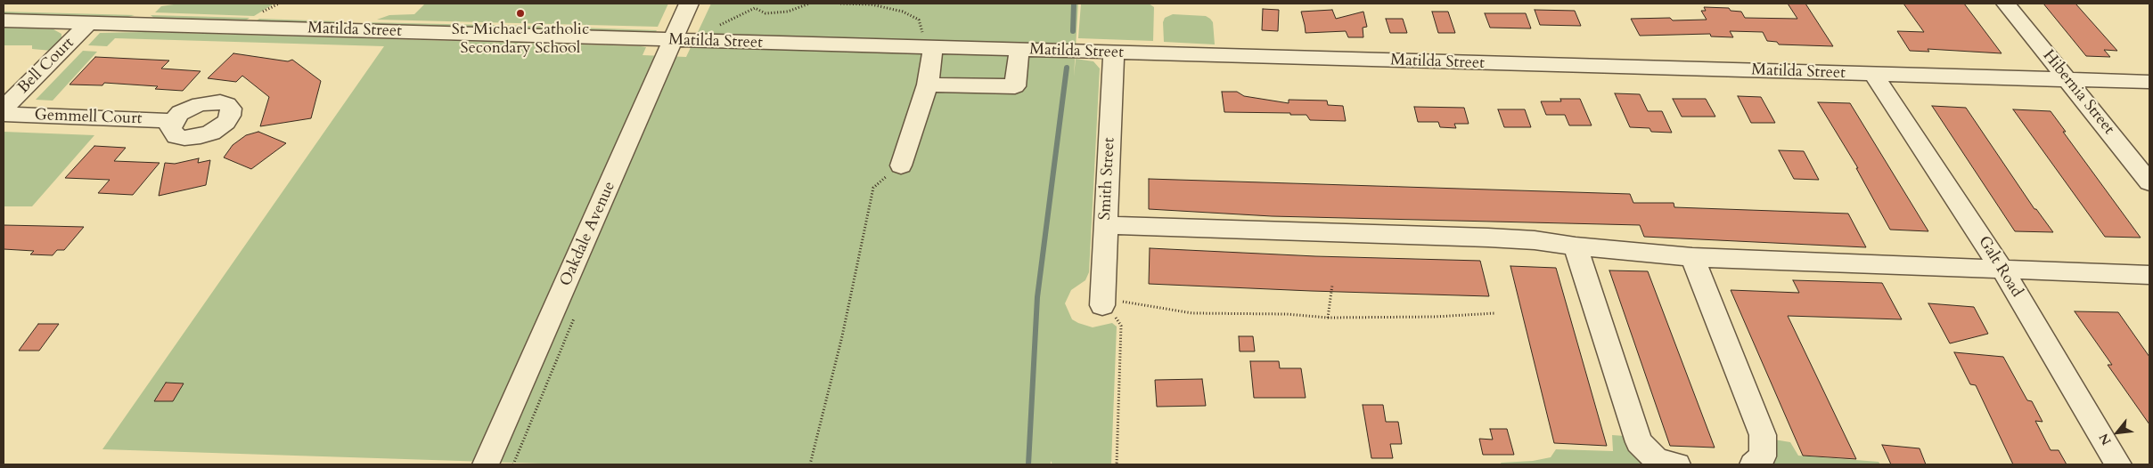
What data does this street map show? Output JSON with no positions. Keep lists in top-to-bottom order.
{
  "streets": {
    "street": [
      "Matilda Street",
      "Bell Court",
      "Hibernia Street",
      "Gemmell Court",
      "Smith Street",
      "Oakdale Avenue",
      "Galt Road"
    ]
  },
  "crossings": [
    ["Matilda Street", "Bell Court"],
    ["Matilda Street", "Hibernia Street"],
    ["Matilda Street", "Smith Street"],
    ["Matilda Street", "Oakdale Avenue"],
    ["Matilda Street", "Galt Road"]
  ],
  "places": ["St. Michael Catholic Secondary School"],
  "north": "bottom left"
}
